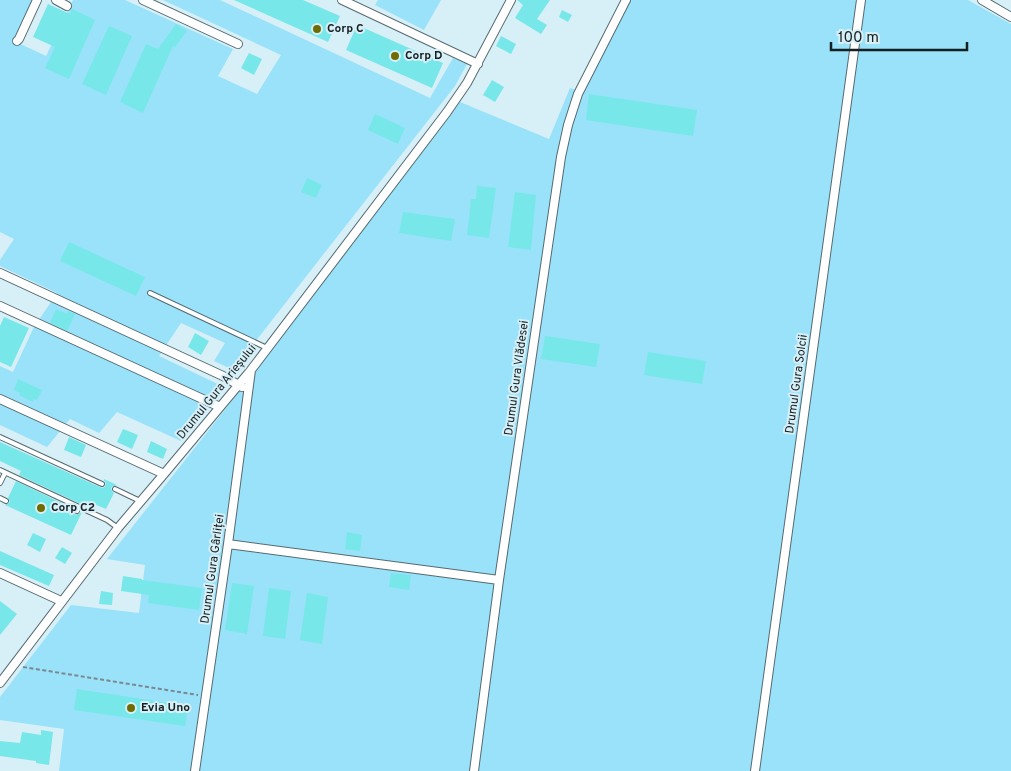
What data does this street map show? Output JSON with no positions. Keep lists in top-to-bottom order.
{
  "streets": {
    "street": [
      "Drumul Gura Vlădesei",
      "Drumul Gura Solcii",
      "Drumul Gura Arieșului",
      "Drumul Gura Gârliței"
    ]
  },
  "crossings": [
    ["Drumul Gura Arieșului", "Drumul Gura Gârliței"]
  ],
  "places": [
    "Corp C",
    "Corp D",
    "Corp C2",
    "Evia Uno"
  ],
  "scale_bar": "100 m"
}
